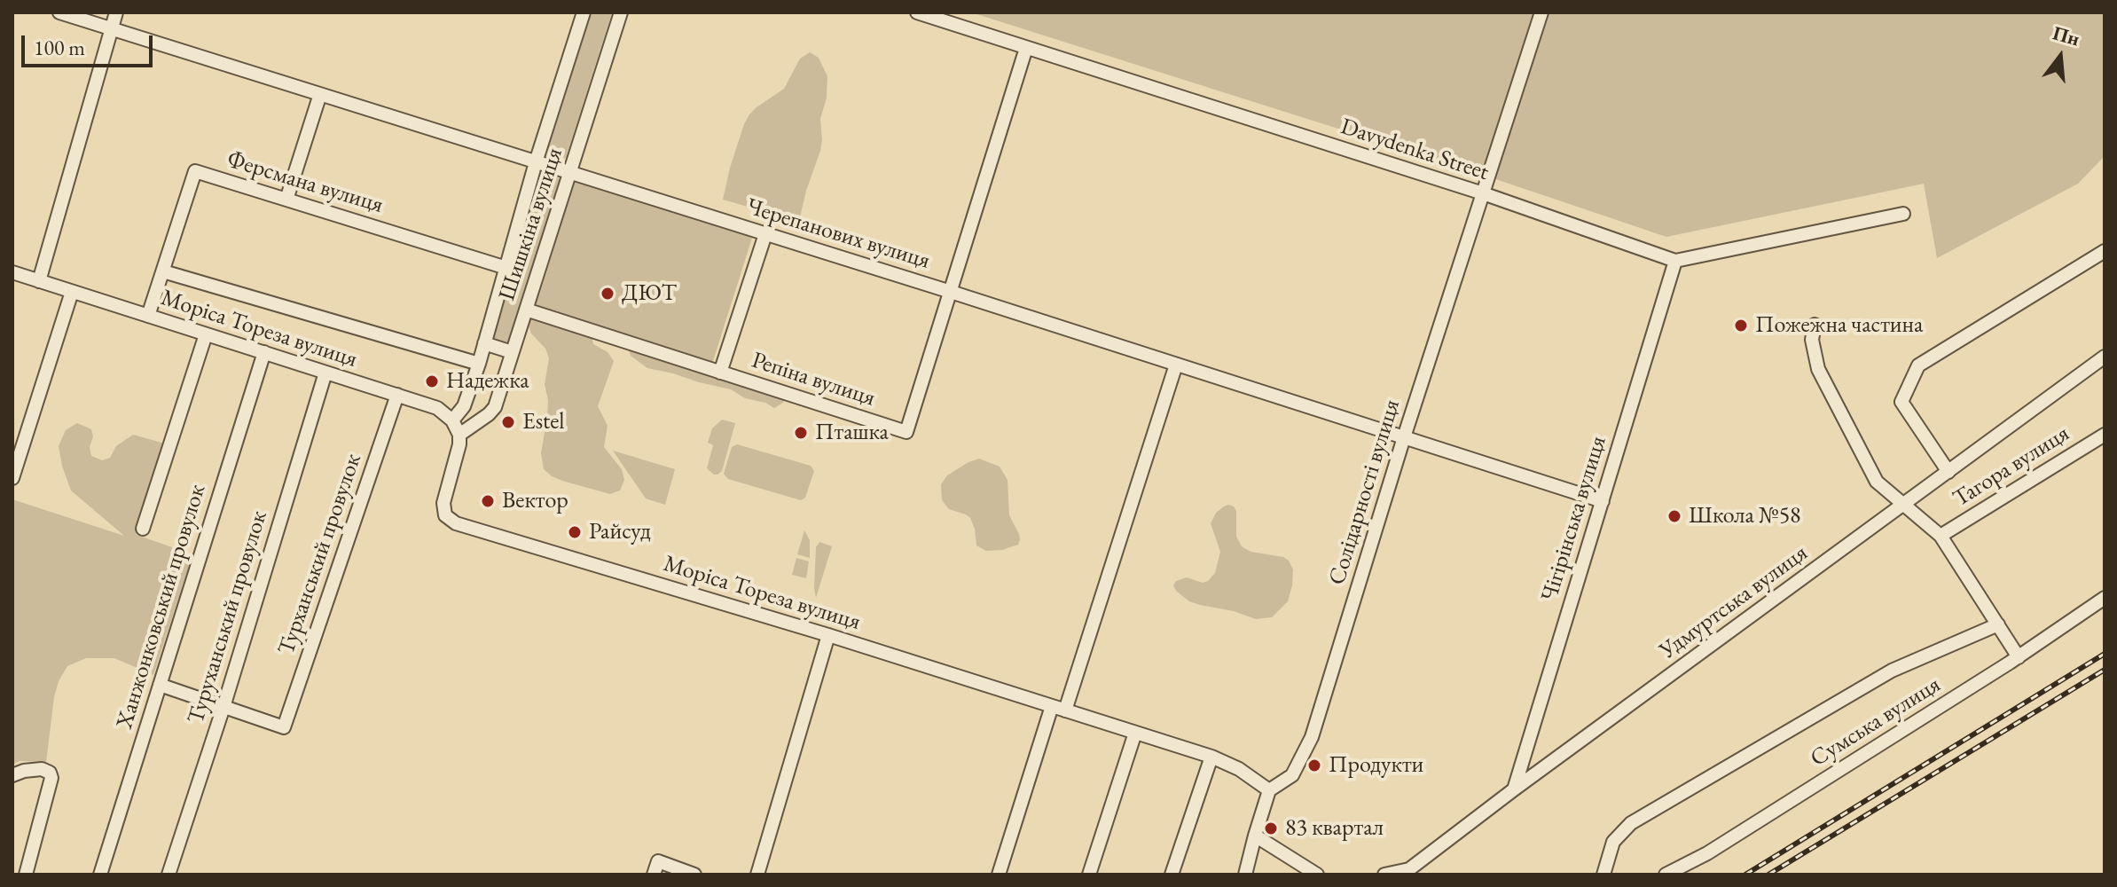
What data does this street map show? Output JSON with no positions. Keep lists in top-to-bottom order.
{
  "streets": {
    "street": [
      "Davydenka Street",
      "Ферсмана вулиця",
      "Шишкiна вулиця",
      "Черепанових вулиця",
      "Моріса Тореза вулиця",
      "Репiна вулиця",
      "Тагора вулиця",
      "Солідарності вулиця",
      "Чiгiрiнська вулиця",
      "Турханський провулок",
      "Удмуртська вулиця",
      "Ханжонковський провулок",
      "Туруханський провулок",
      "Сумська вулиця"
    ]
  },
  "crossings": [
    ["Davydenka Street", "Репiна вулиця"],
    ["Davydenka Street", "Солідарності вулиця"],
    ["Davydenka Street", "Чiгiрiнська вулиця"],
    ["Ферсмана вулиця", "Моріса Тореза вулиця"],
    ["Шишкiна вулиця", "Черепанових вулиця"],
    ["Шишкiна вулиця", "Моріса Тореза вулиця"],
    ["Шишкiна вулиця", "Репiна вулиця"],
    ["Черепанових вулиця", "Репiна вулиця"],
    ["Черепанових вулиця", "Солідарності вулиця"],
    ["Черепанових вулиця", "Чiгiрiнська вулиця"],
    ["Моріса Тореза вулиця", "Солідарності вулиця"],
    ["Моріса Тореза вулиця", "Турханський провулок"],
    ["Моріса Тореза вулиця", "Ханжонковський провулок"],
    ["Моріса Тореза вулиця", "Туруханський провулок"],
    ["Чiгiрiнська вулиця", "Удмуртська вулиця"],
    ["Турханський провулок", "Туруханський провулок"]
  ],
  "places": [
    "ДЮТ",
    "Пожежна частина",
    "Надежка",
    "Estel",
    "Пташка",
    "Вектор",
    "Школа №58",
    "Райсуд",
    "Продукти",
    "83 квартал"
  ],
  "scale_bar": "100 m",
  "north": "top"
}
